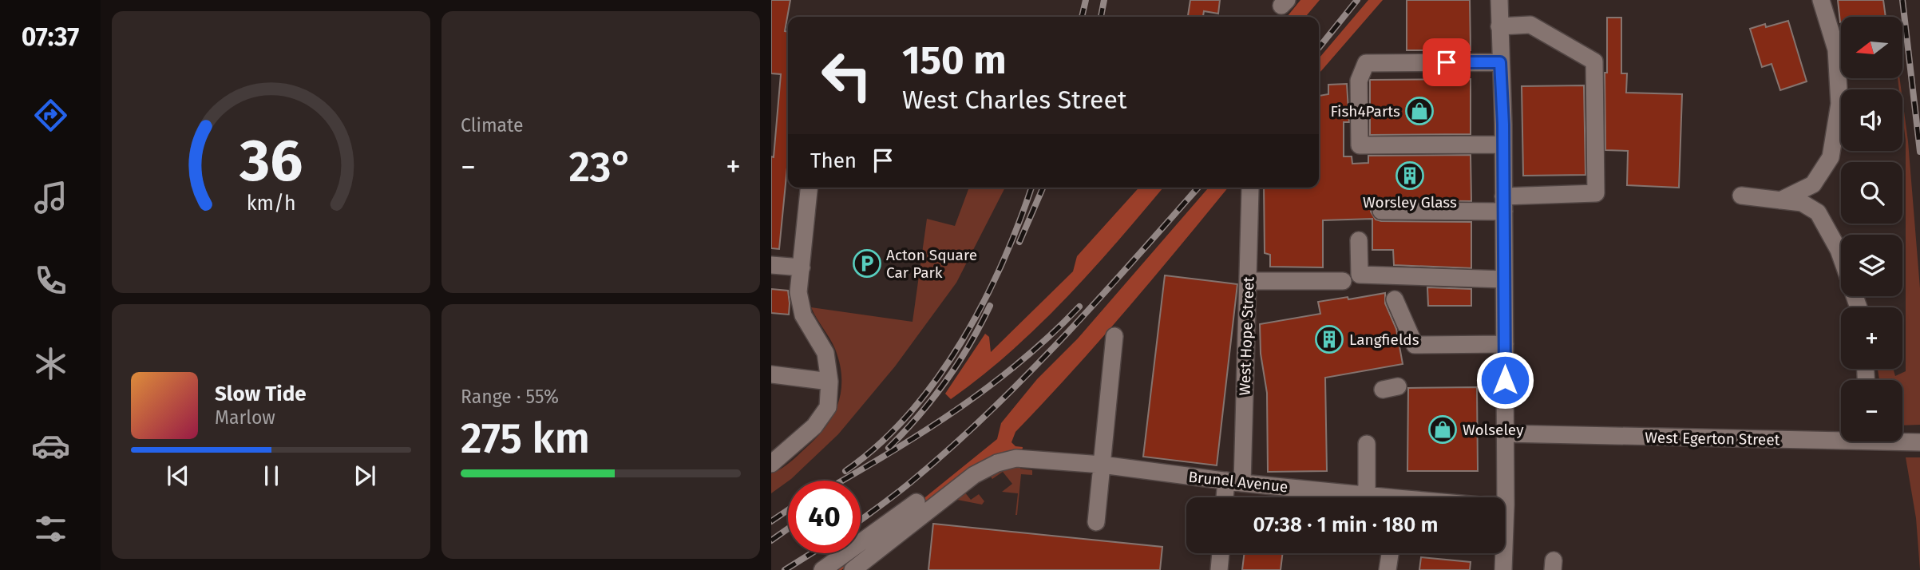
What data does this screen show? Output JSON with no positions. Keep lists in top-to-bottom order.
{
  "streets": {
    "street": ["West Hope Street", "West Egerton Street", "Brunel Avenue"]
  },
  "crossings": [
    ["West Hope Street", "Brunel Avenue"]
  ],
  "places": {
    "shop": ["Fish4Parts", "Wolseley"],
    "building": ["Worsley Glass", "Langfields"],
    "parking": ["Acton Square Car Park"]
  },
  "north": "left",
  "page": {
    "tabs": "07:37",
    "tile": [
      "Climate",
      ["Range · 55%", "275 km"]
    ],
    "map_buttons": ["+", "−"],
    "turn": ["150 m", "West Charles Street"],
    "then": "Then",
    "heat": ["−", "23°", "+"],
    "song": ["Slow Tide", "Marlow"],
    "limit": "40",
    "trip": "07:38 · 1 min · 180 m",
    "gauge": ["36", "km/h"]
  }
}
